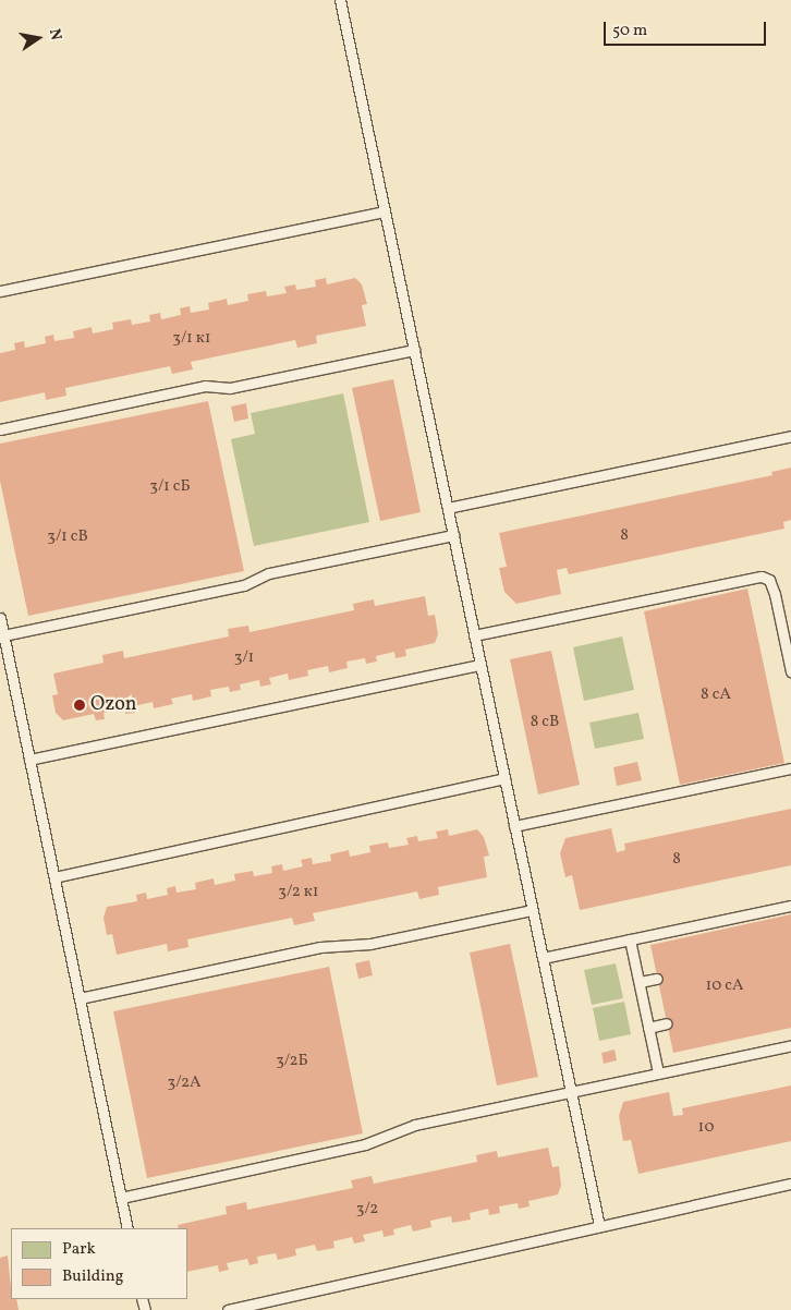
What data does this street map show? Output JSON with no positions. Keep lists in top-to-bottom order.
{
  "places": ["Ozon"],
  "house_numbers": [
    "3/1 к1",
    "3/1 сБ",
    "8",
    "3/1 сВ",
    "3/1",
    "8 сА",
    "8 сВ",
    "8",
    "3/2 к1",
    "10 сА",
    "3/2Б",
    "3/2А",
    "10",
    "3/2"
  ],
  "legend": ["Park", "Building"],
  "scale_bar": "50 m",
  "north": "right"
}
